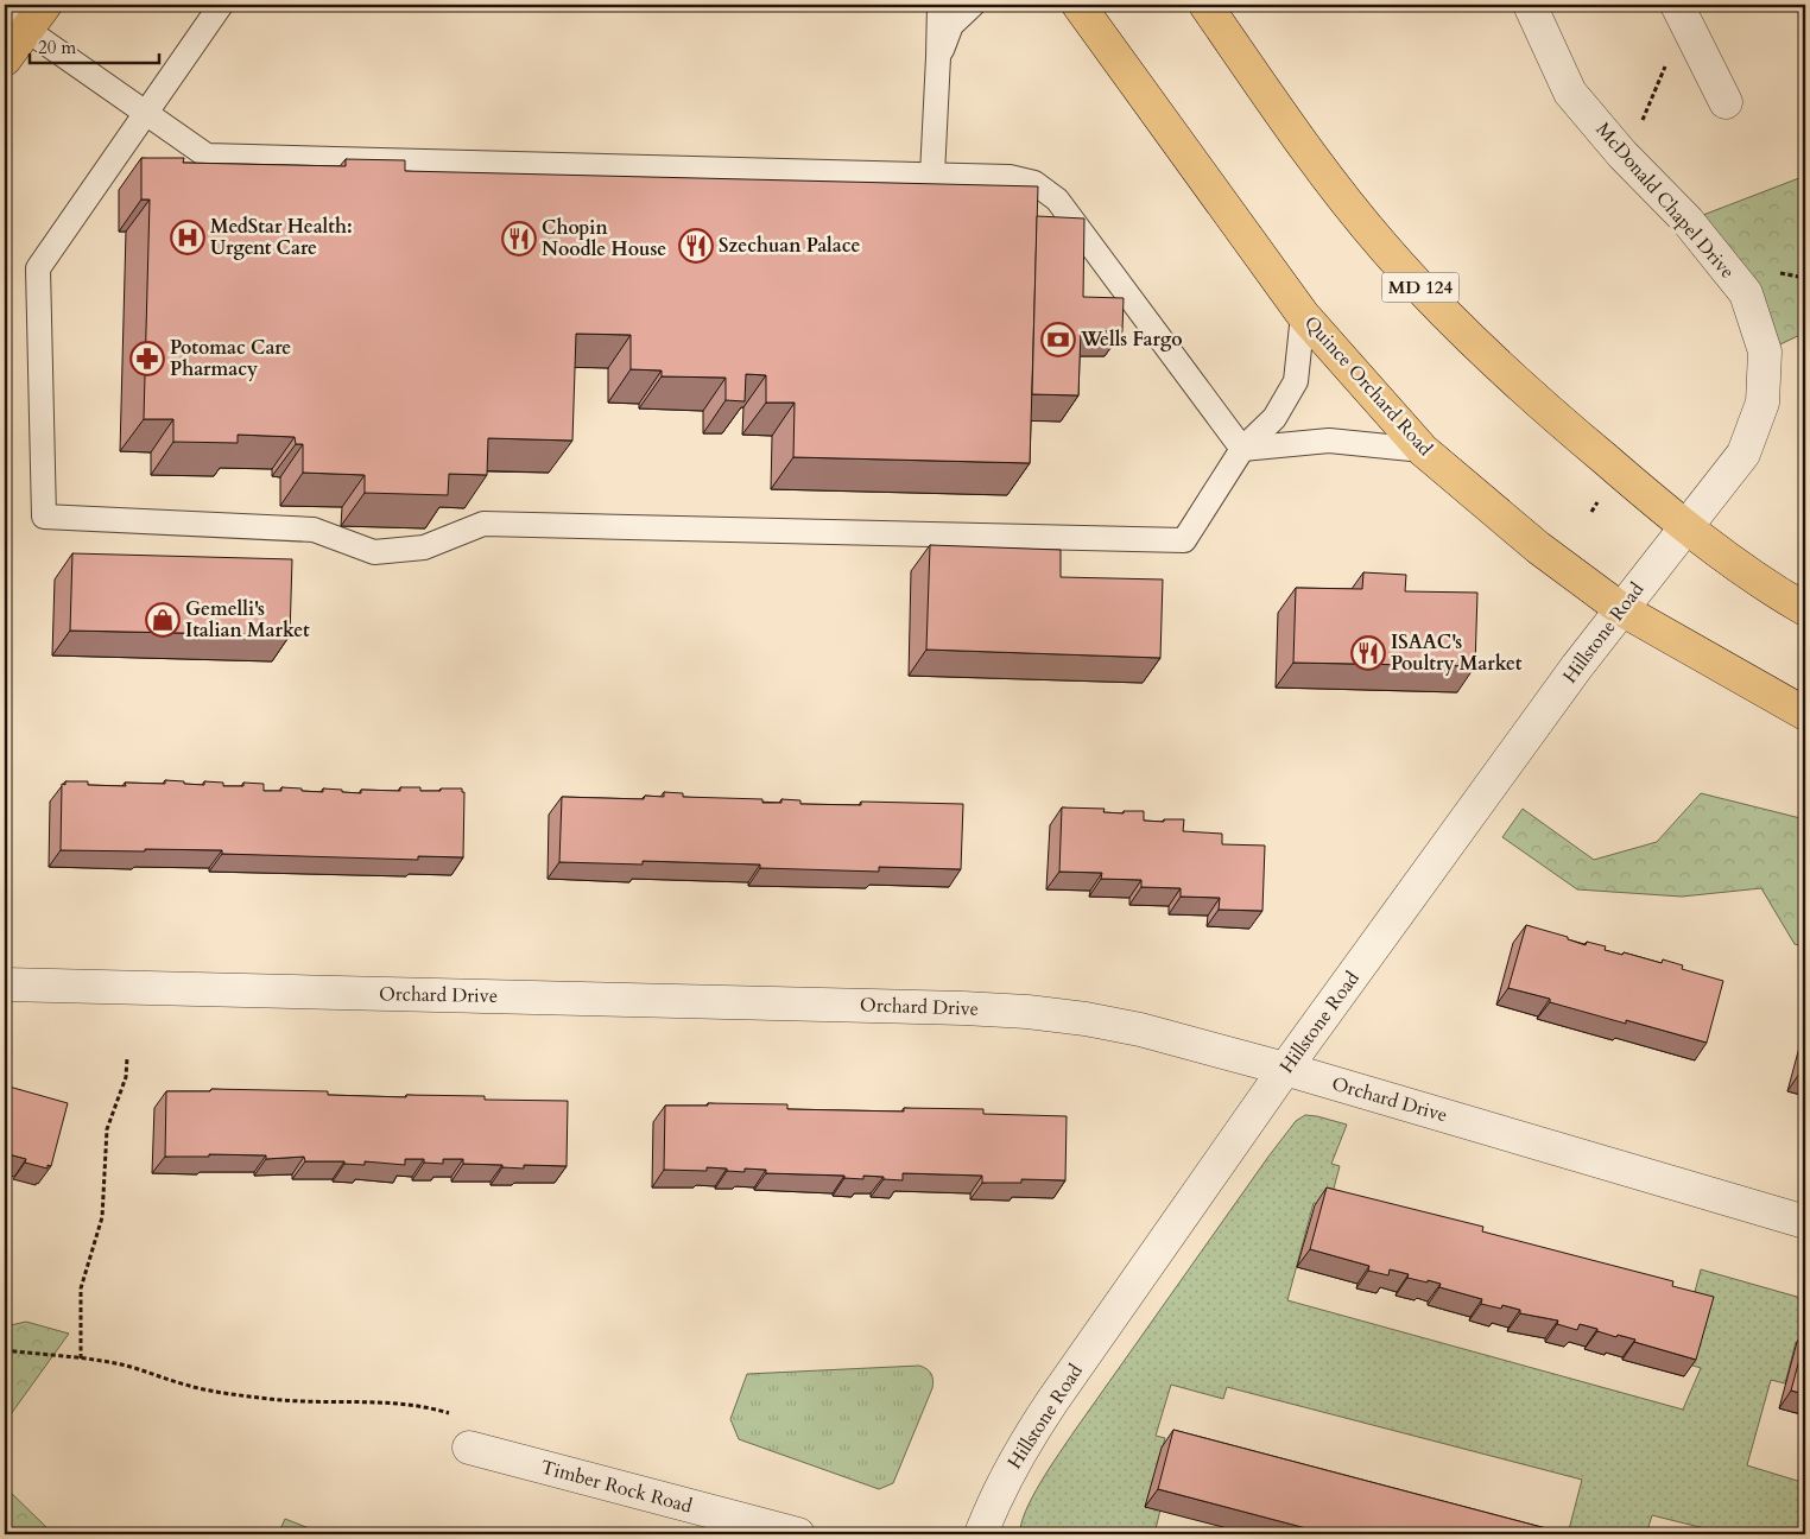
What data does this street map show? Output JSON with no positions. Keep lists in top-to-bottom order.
{
  "streets": {
    "main road": ["MD 124", "Quince Orchard Road"],
    "street": [
      "McDonald Chapel Drive",
      "Hillstone Road",
      "Orchard Drive",
      "Timber Rock Road"
    ]
  },
  "crossings": [
    ["McDonald Chapel Drive", "MD 124"],
    ["McDonald Chapel Drive", "Hillstone Road"],
    ["MD 124", "Hillstone Road"],
    ["Quince Orchard Road", "Hillstone Road"],
    ["Hillstone Road", "Orchard Drive"]
  ],
  "places": {
    "hospital": ["MedStar Health: Urgent Care"],
    "restaurant": ["Chopin Noodle House", "Szechuan Palace", "ISAAC's Poultry Market"],
    "bank": ["Wells Fargo"],
    "pharmacy": ["Potomac Care Pharmacy"],
    "shop": ["Gemelli's Italian Market"]
  },
  "scale_bar": "20 m"
}
